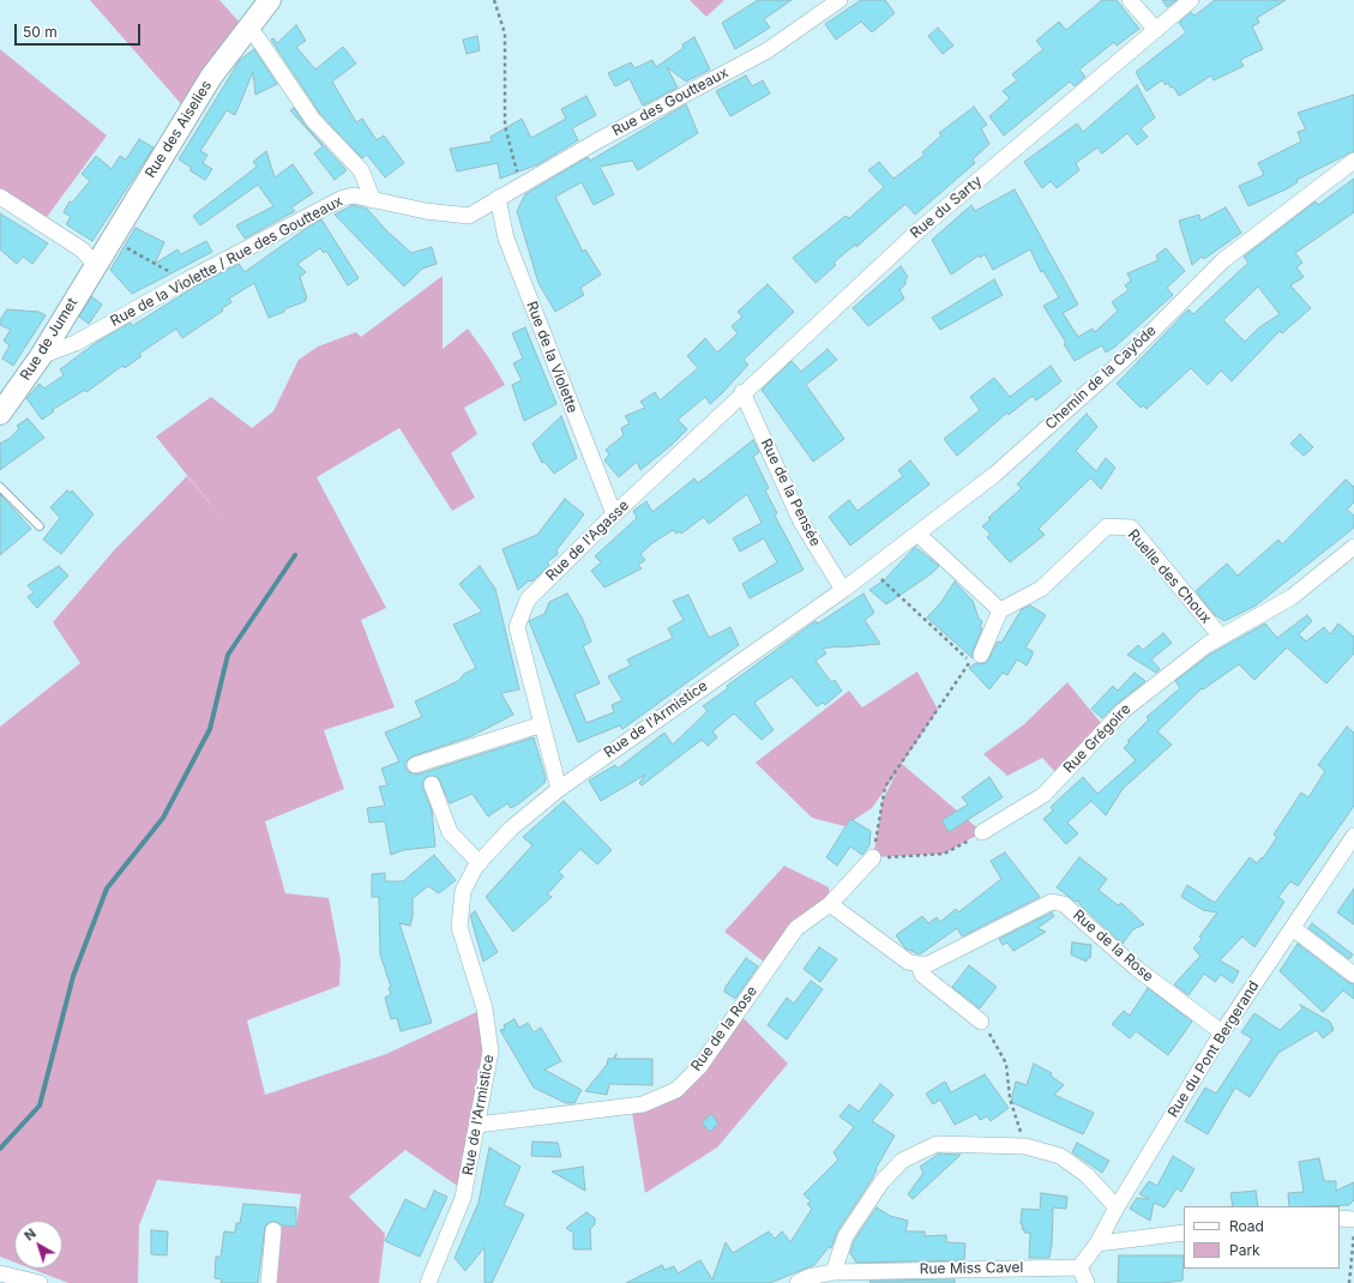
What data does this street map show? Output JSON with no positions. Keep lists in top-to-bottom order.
{
  "streets": {
    "street": [
      "Rue des Goutteaux",
      "Rue des Aiselies",
      "Rue du Sarty",
      "Rue de la Violette / Rue des Goutteaux",
      "Rue de Jumet",
      "Rue de la Violette",
      "Chemin de la Cayôde",
      "Rue de la Pensée",
      "Rue de l'Agasse",
      "Ruelle des Choux",
      "Rue de l'Armistice",
      "Rue Grégoire",
      "Rue de la Rose",
      "Rue du Pont Bergerand",
      "Rue Miss Cavel"
    ]
  },
  "crossings": [
    ["Rue des Goutteaux", "Rue de la Violette / Rue des Goutteaux"],
    ["Rue des Goutteaux", "Rue de la Violette"],
    ["Rue des Aiselies", "Rue de Jumet"],
    ["Rue du Sarty", "Rue de la Pensée"],
    ["Rue du Sarty", "Rue de l'Agasse"],
    ["Rue de la Violette / Rue des Goutteaux", "Rue de Jumet"],
    ["Rue de la Violette / Rue des Goutteaux", "Rue de la Violette"],
    ["Rue de la Violette", "Rue de l'Agasse"],
    ["Chemin de la Cayôde", "Rue de la Pensée"],
    ["Chemin de la Cayôde", "Rue de l'Armistice"],
    ["Rue de la Pensée", "Rue de l'Agasse"],
    ["Rue de la Pensée", "Rue de l'Armistice"],
    ["Rue de l'Agasse", "Rue de l'Armistice"],
    ["Ruelle des Choux", "Rue Grégoire"],
    ["Rue de l'Armistice", "Rue de la Rose"],
    ["Rue de la Rose", "Rue du Pont Bergerand"],
    ["Rue du Pont Bergerand", "Rue Miss Cavel"]
  ],
  "legend": ["Road", "Park"],
  "scale_bar": "50 m",
  "north": "top left"
}
